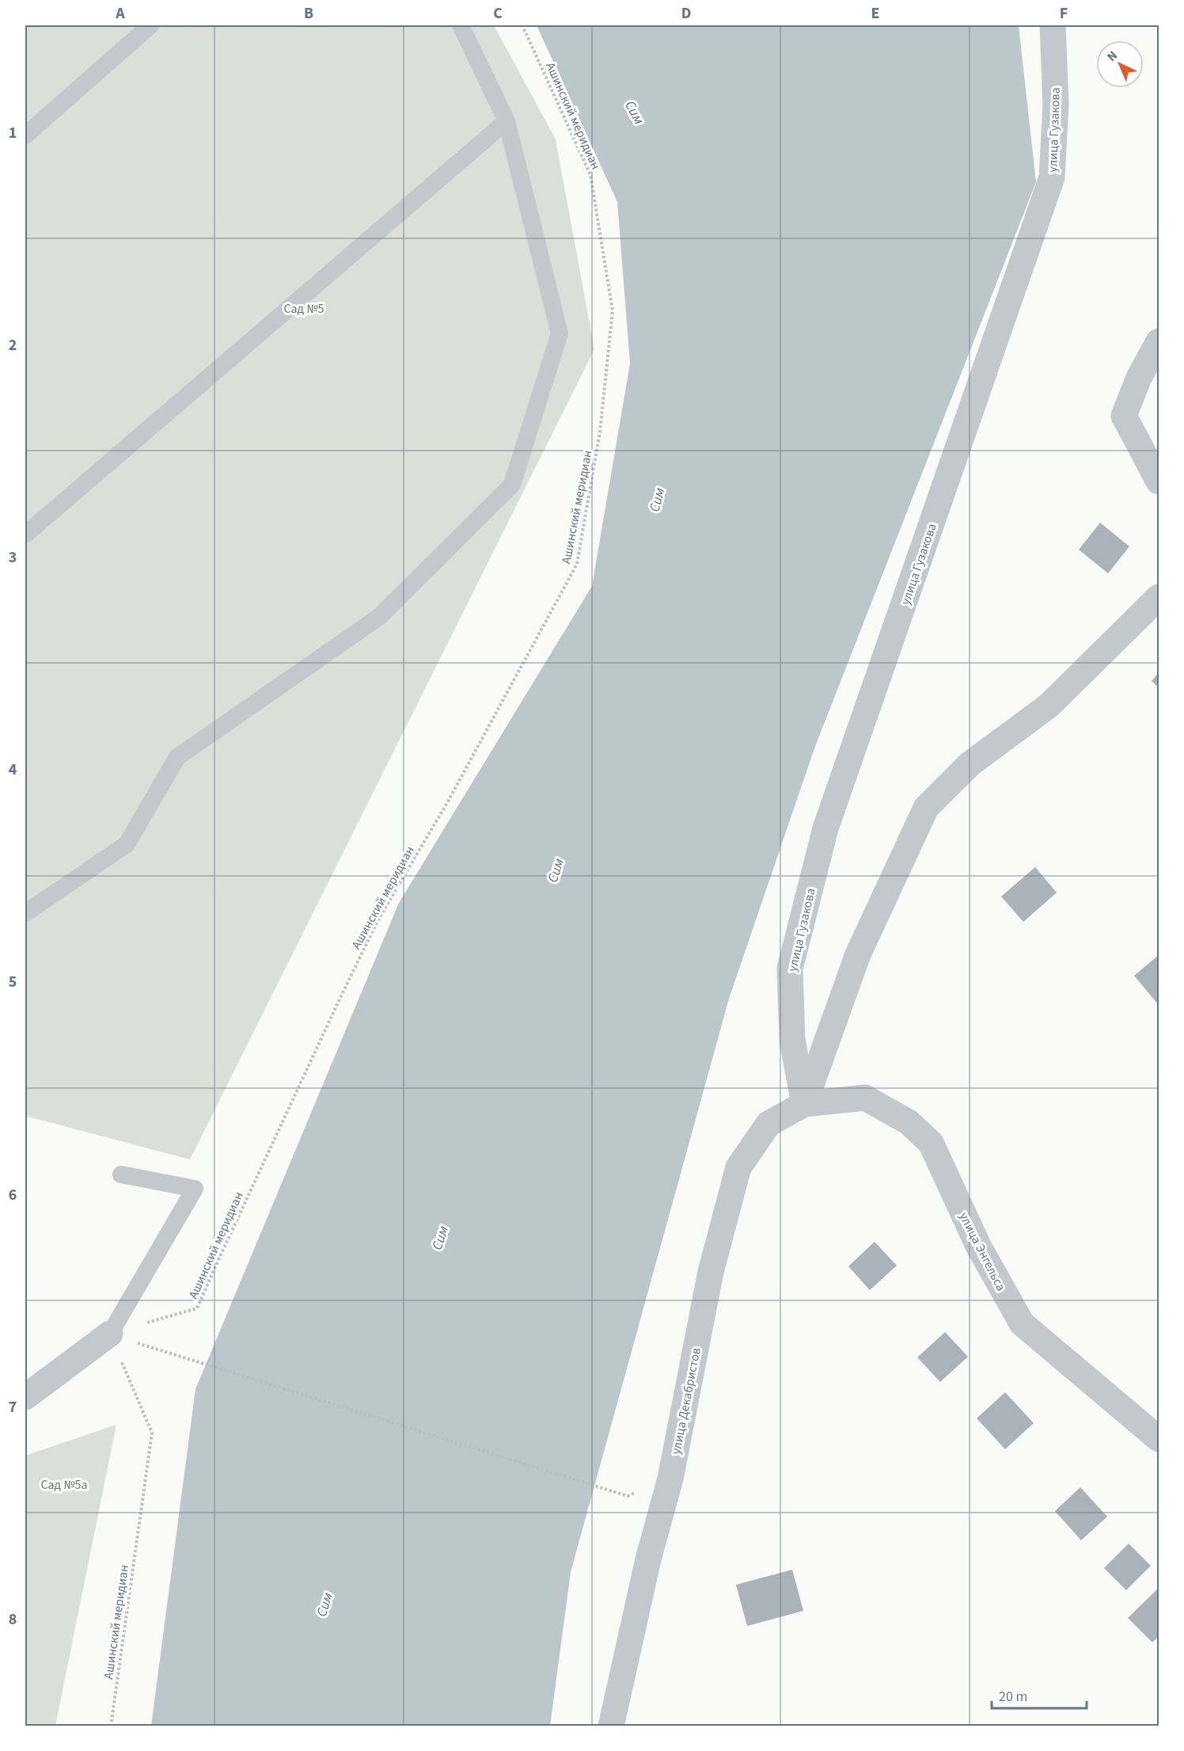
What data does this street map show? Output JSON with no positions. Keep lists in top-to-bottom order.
{
  "streets": {
    "street": ["улица Гузакова", "улица Энгельса", "улица Декабристов"],
    "path": ["Ашинский меридиан"]
  },
  "crossings": [
    ["улица Гузакова", "улица Энгельса"],
    ["улица Гузакова", "улица Декабристов"],
    ["улица Энгельса", "улица Декабристов"]
  ],
  "water": ["Сим"],
  "parks": ["Сад №5", "Сад №5а"],
  "scale_bar": "20 m",
  "north": "top left",
  "grid": {
    "columns": [
      "A",
      "B",
      "C",
      "D",
      "E",
      "F"
    ],
    "rows": [
      "1",
      "2",
      "3",
      "4",
      "5",
      "6",
      "7",
      "8"
    ]
  }
}
